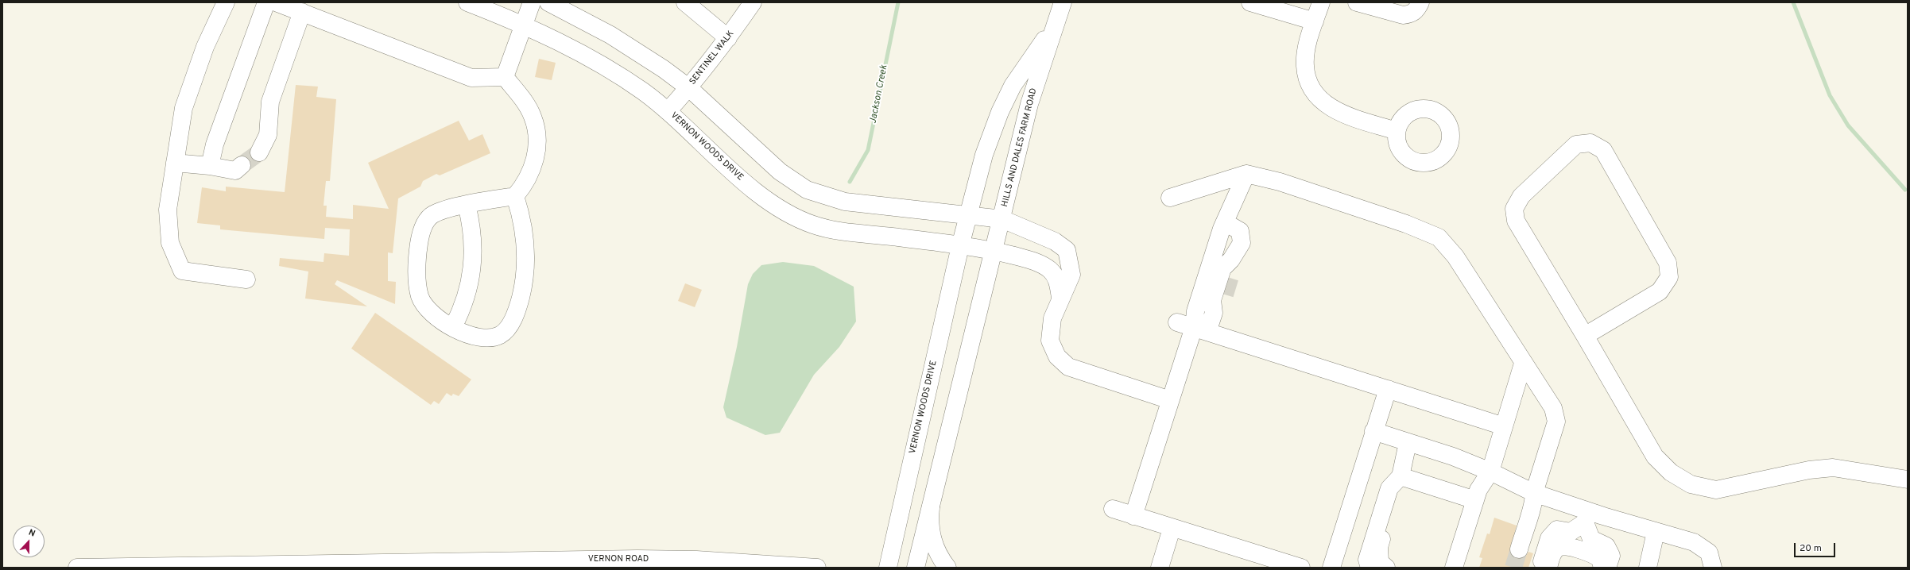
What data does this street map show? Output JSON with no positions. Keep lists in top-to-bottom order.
{
  "streets": {
    "street": [
      "SENTINEL WALK",
      "VERNON WOODS DRIVE",
      "HILLS AND DALES FARM ROAD",
      "VERNON ROAD"
    ]
  },
  "crossings": [
    ["SENTINEL WALK", "VERNON WOODS DRIVE"],
    ["VERNON WOODS DRIVE", "HILLS AND DALES FARM ROAD"]
  ],
  "water": ["Jackson Creek"],
  "scale_bar": "20 m",
  "north": "top"
}
